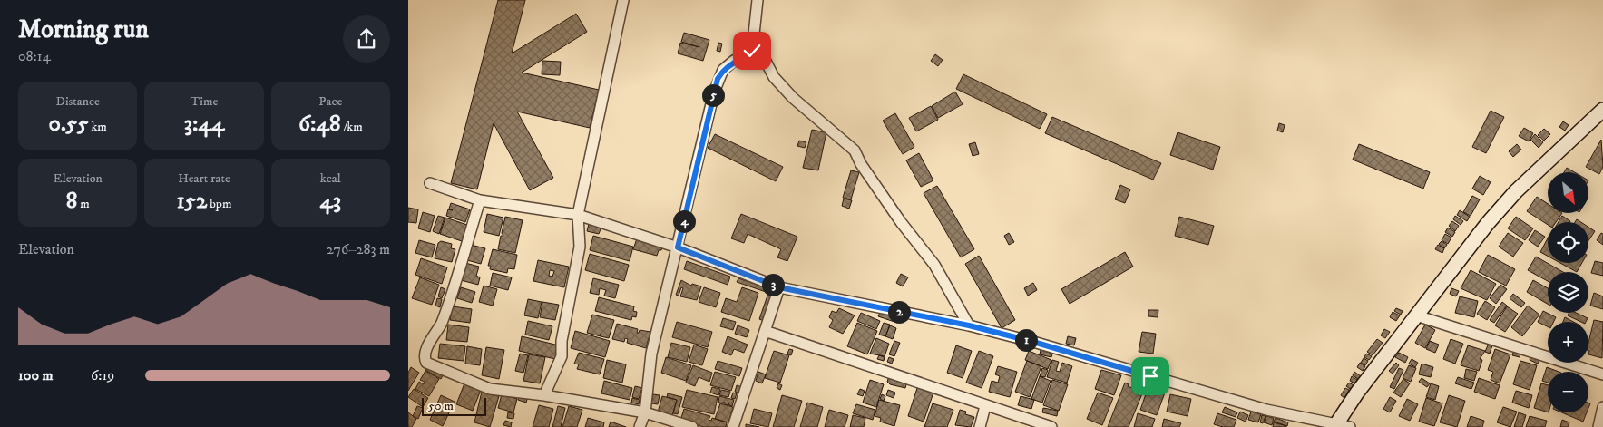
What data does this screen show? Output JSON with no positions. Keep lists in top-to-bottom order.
{
  "scale_bar": "50 m",
  "north": "bottom right",
  "page": {
    "heading": ["Morning run", "08:14"],
    "stats": [
      ["Distance", "0.55 km"],
      ["Time", "3:44"],
      ["Pace", "6:48 /km"],
      ["Elevation", "8 m"],
      ["Heart rate", "152 bpm"],
      ["kcal", "43"]
    ],
    "pins": [
      "5",
      "4",
      "3",
      "2",
      "1"
    ],
    "map_buttons": ["+", "−"],
    "chart": ["Elevation", "276–283 m"],
    "list": [
      {
        "name": "100 m",
        "note": "6:19"
      }
    ],
    "scale": "50 m"
  }
}
